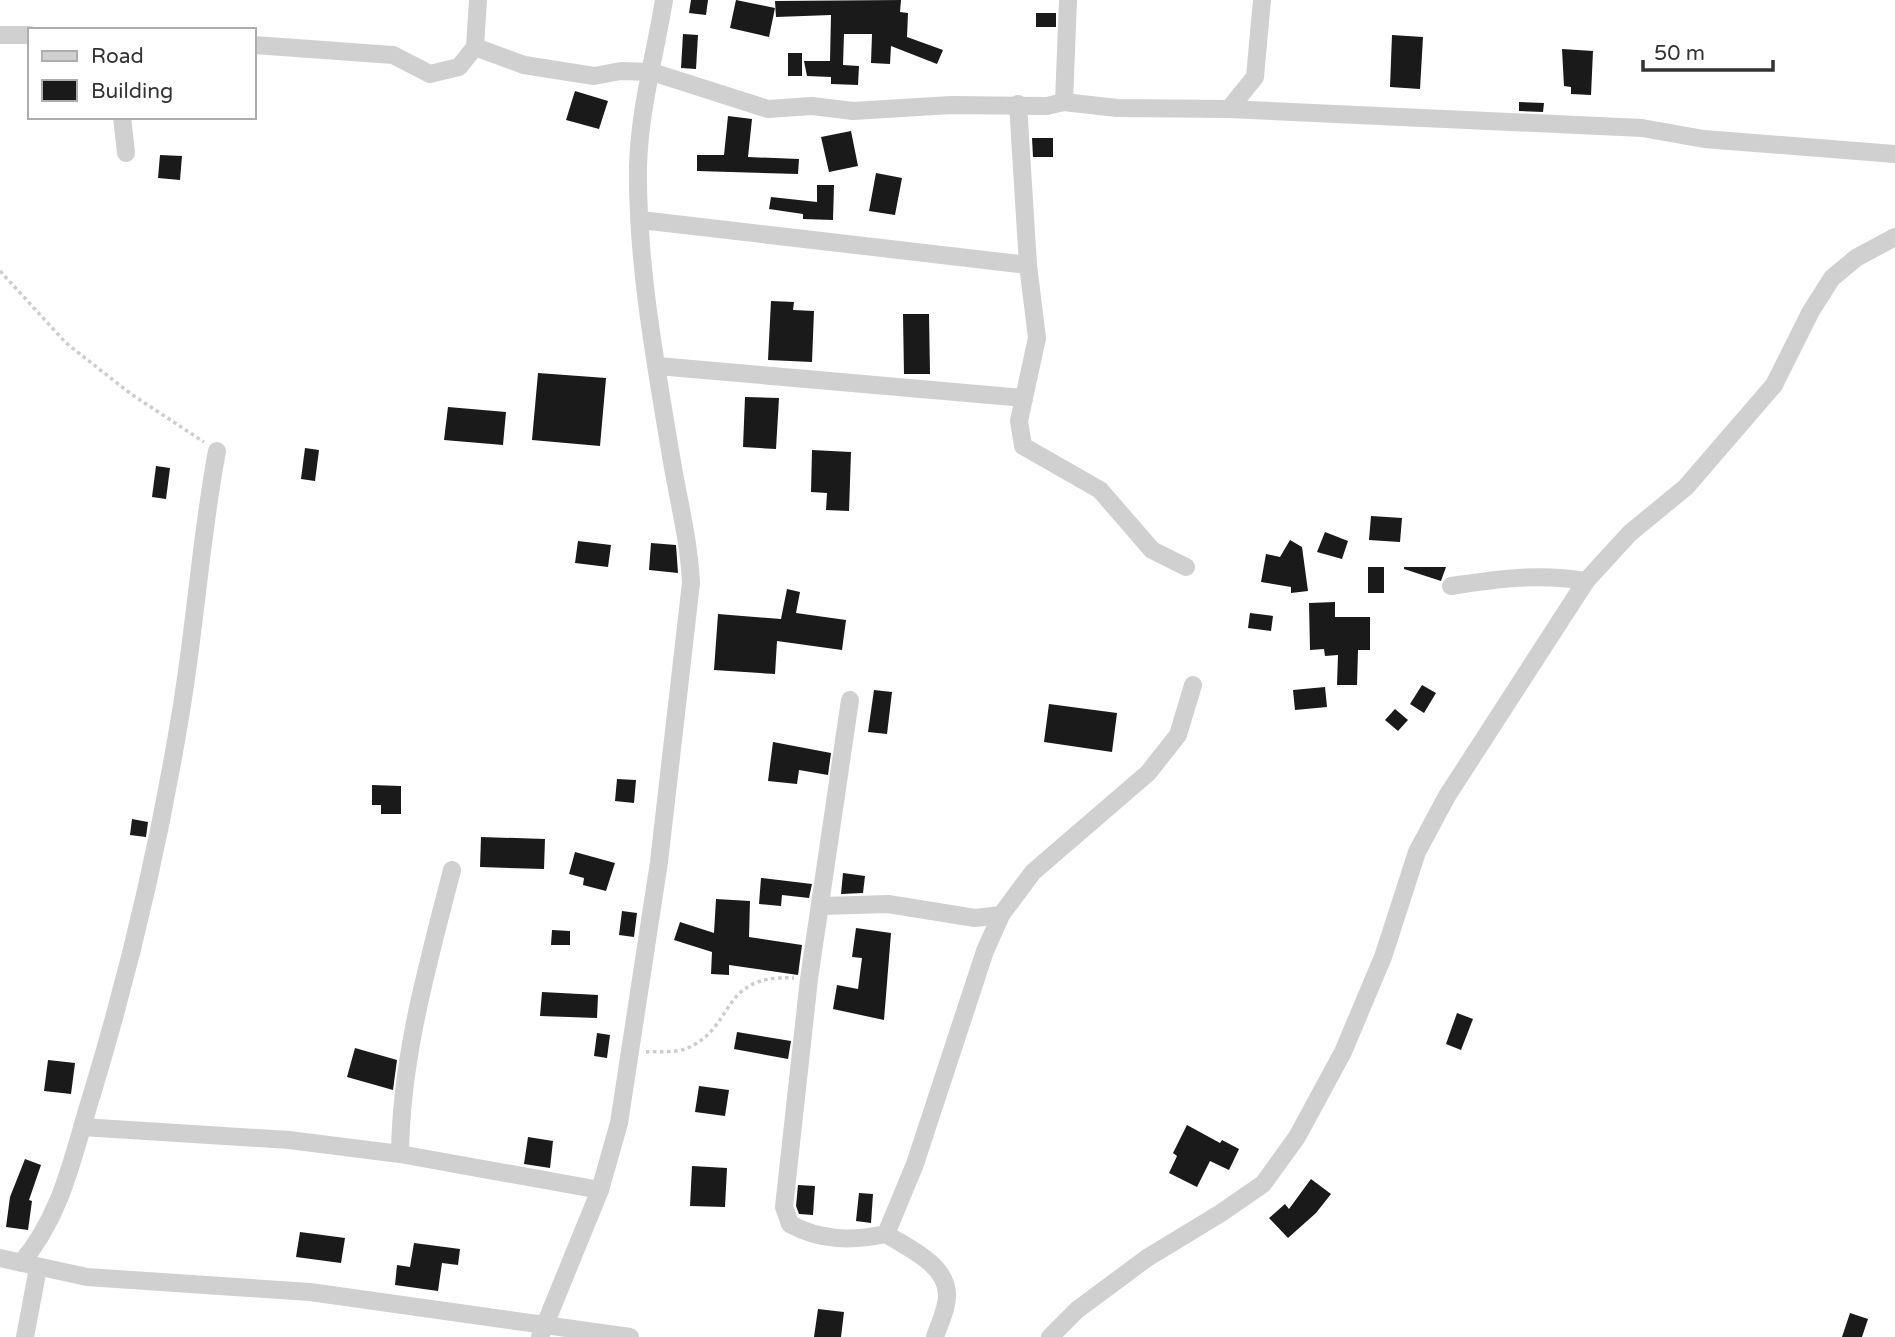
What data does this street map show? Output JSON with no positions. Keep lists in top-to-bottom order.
{
  "legend": ["Road", "Building"],
  "scale_bar": "50 m"
}
